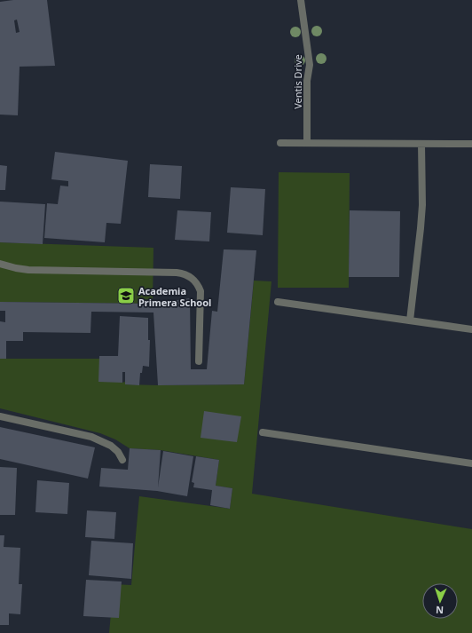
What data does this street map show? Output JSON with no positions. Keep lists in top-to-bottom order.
{
  "streets": {
    "street": ["Ventis Drive"]
  },
  "places": {
    "school or university": ["Academia Primera School"]
  },
  "north": "bottom"
}
